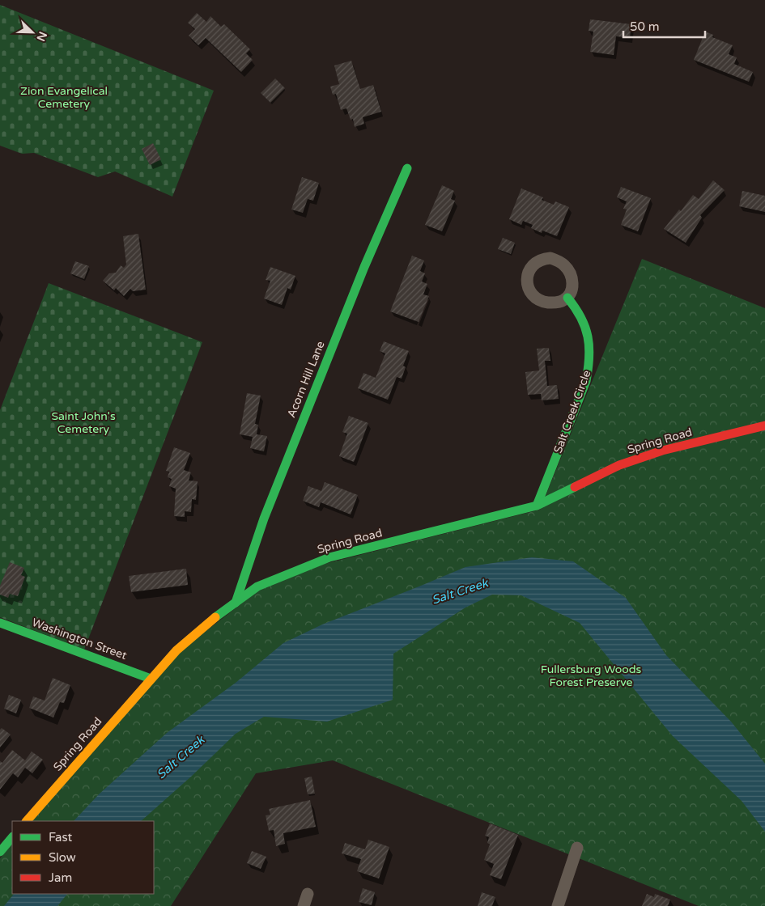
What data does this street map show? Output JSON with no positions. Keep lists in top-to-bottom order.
{
  "streets": {
    "street": [
      "Acorn Hill Lane",
      "Salt Creek Circle",
      "Spring Road",
      "Washington Street"
    ]
  },
  "crossings": [
    ["Acorn Hill Lane", "Spring Road"],
    ["Salt Creek Circle", "Spring Road"],
    ["Spring Road", "Washington Street"]
  ],
  "water": ["Salt Creek"],
  "parks": ["Zion Evangelical Cemetery", "Saint John's Cemetery", "Fullersburg Woods Forest Preserve"],
  "legend": ["Fast", "Slow", "Jam"],
  "scale_bar": "50 m",
  "north": "bottom right"
}
